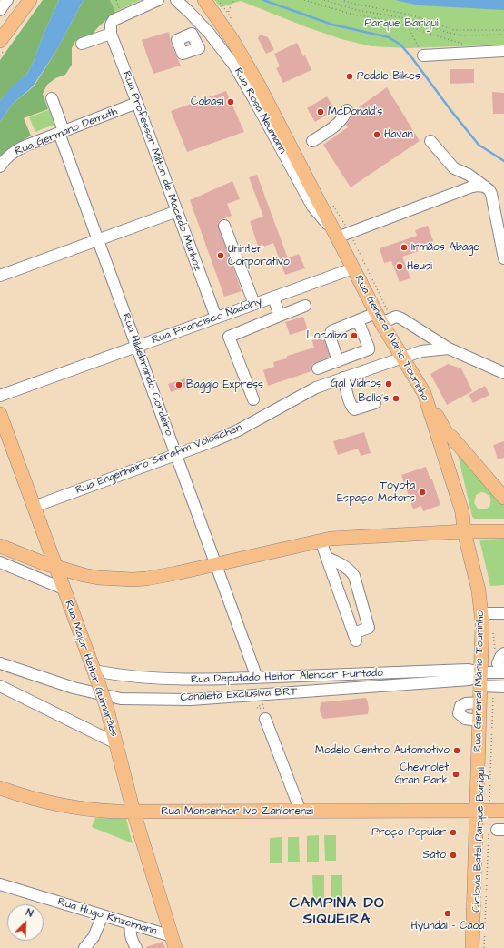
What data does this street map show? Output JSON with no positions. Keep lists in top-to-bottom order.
{
  "streets": {
    "main road": ["Rua General Mário Tourinho", "Rua Major Heitor Guimarães", "Rua Monsenhor Ivo Zanlorenzi"],
    "street": [
      "Rua Rosa Neumann",
      "Rua Germano Demuth",
      "Rua Professor Milton de Macedo Munhoz",
      "Rua Francisco Nadolny",
      "Rua Hildebrando Cordeiro",
      "Rua Engenheiro Serafim Voloschen",
      "Rua Deputado Heitor Alencar Furtado",
      "Canaleta Exclusiva BRT",
      "Rua Hugo Kinzelmann"
    ],
    "path": ["Ciclovia Batel Parque Barigui"]
  },
  "crossings": [
    ["Rua Rosa Neumann", "Rua General Mário Tourinho"],
    ["Rua Germano Demuth", "Rua Professor Milton de Macedo Munhoz"],
    ["Rua Germano Demuth", "Rua Hildebrando Cordeiro"],
    ["Rua Professor Milton de Macedo Munhoz", "Rua Francisco Nadolny"],
    ["Rua Francisco Nadolny", "Rua General Mário Tourinho"],
    ["Rua Francisco Nadolny", "Rua Hildebrando Cordeiro"],
    ["Rua General Mário Tourinho", "Rua Engenheiro Serafim Voloschen"],
    ["Rua General Mário Tourinho", "Rua Deputado Heitor Alencar Furtado"],
    ["Rua General Mário Tourinho", "Canaleta Exclusiva BRT"],
    ["Rua General Mário Tourinho", "Rua Monsenhor Ivo Zanlorenzi"],
    ["Rua General Mário Tourinho", "Ciclovia Batel Parque Barigui"],
    ["Rua Hildebrando Cordeiro", "Rua Engenheiro Serafim Voloschen"],
    ["Rua Hildebrando Cordeiro", "Rua Deputado Heitor Alencar Furtado"],
    ["Rua Engenheiro Serafim Voloschen", "Rua Major Heitor Guimarães"],
    ["Rua Major Heitor Guimarães", "Rua Deputado Heitor Alencar Furtado"],
    ["Rua Major Heitor Guimarães", "Rua Monsenhor Ivo Zanlorenzi"],
    ["Rua Major Heitor Guimarães", "Rua Hugo Kinzelmann"],
    ["Rua Deputado Heitor Alencar Furtado", "Canaleta Exclusiva BRT"],
    ["Rua Monsenhor Ivo Zanlorenzi", "Ciclovia Batel Parque Barigui"]
  ],
  "districts": ["CAMPINA DO SIQUEIRA"],
  "parks": ["Parque Barigui"],
  "places": [
    "Pedale Bikes",
    "Cobasi",
    "McDonald's",
    "Havan",
    "Irmãos Abage",
    "Uninter Corporativo",
    "Heusi",
    "Localiza",
    "Gal Vidros",
    "Baggio Express",
    "Bello's",
    "Toyota Espaço Motors",
    "Modelo Centro Automotivo",
    "Chevrolet Gran Park",
    "Preço Popular",
    "Sato",
    "Hyundai - Caoa"
  ],
  "north": "top right"
}
